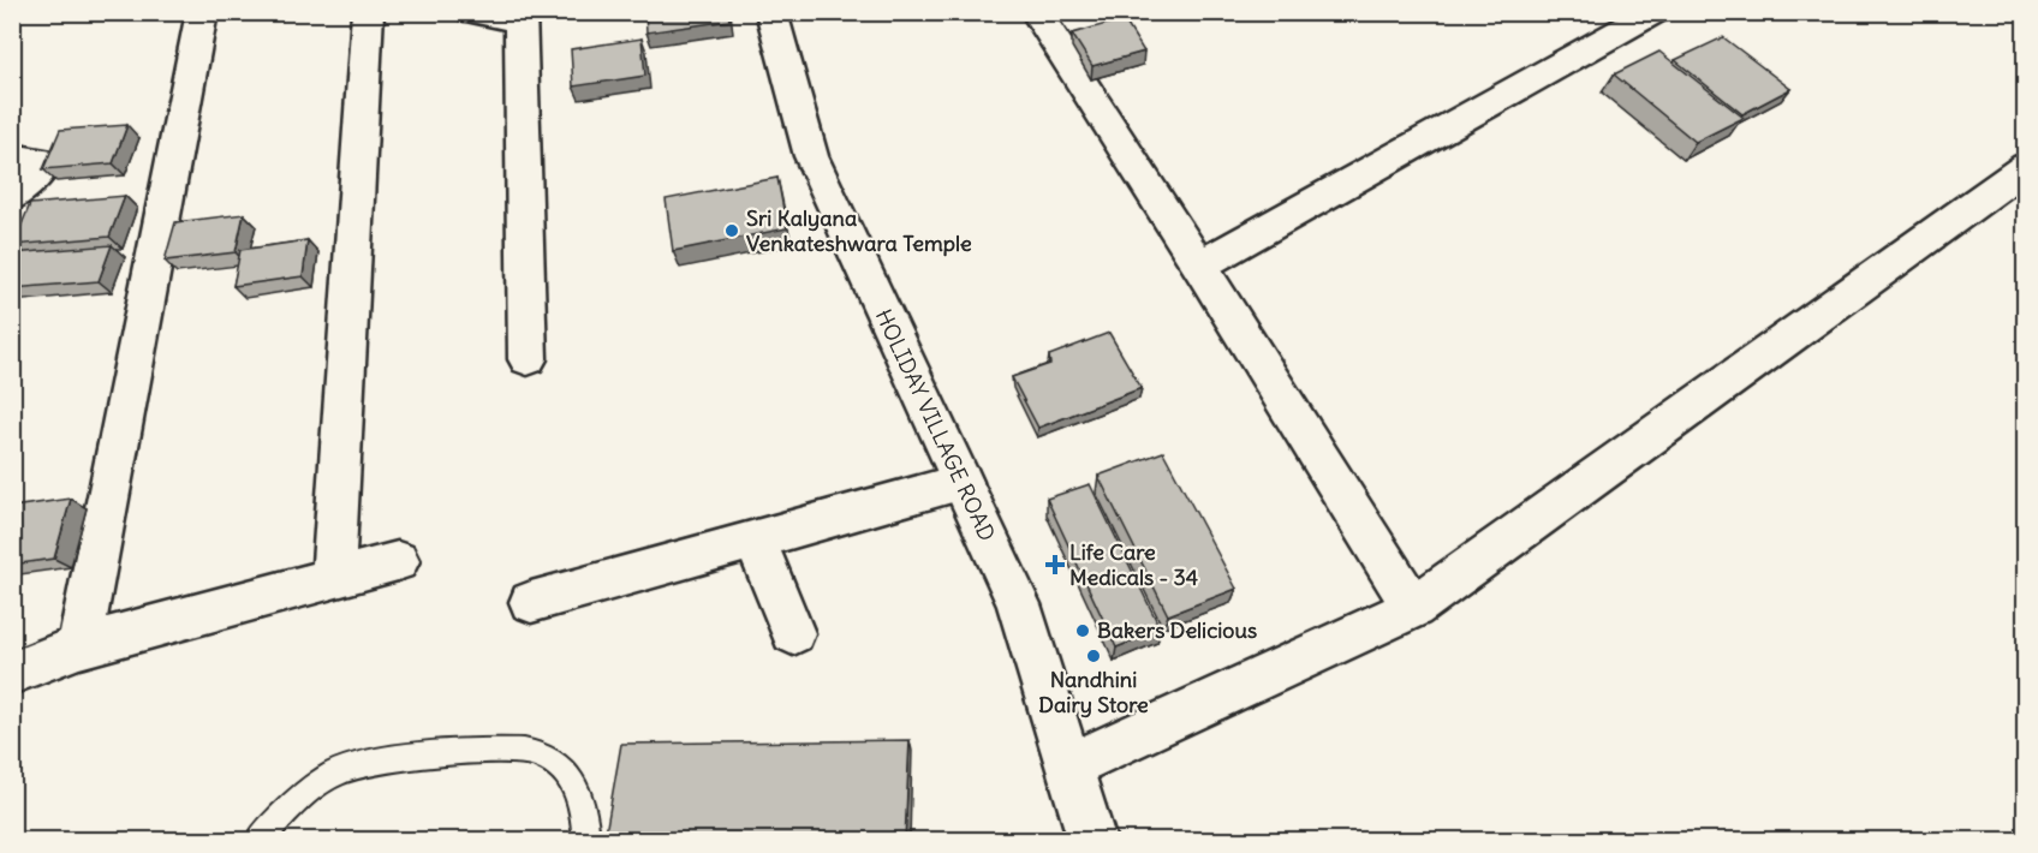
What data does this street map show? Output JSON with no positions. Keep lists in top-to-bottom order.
{
  "streets": {
    "street": ["HOLIDAY VILLAGE ROAD"]
  },
  "places": {
    "other": ["Sri Kalyana Venkateshwara Temple", "Bakers Delicious", "Nandhini Dairy Store"],
    "health": ["Life Care Medicals - 34"]
  }
}
